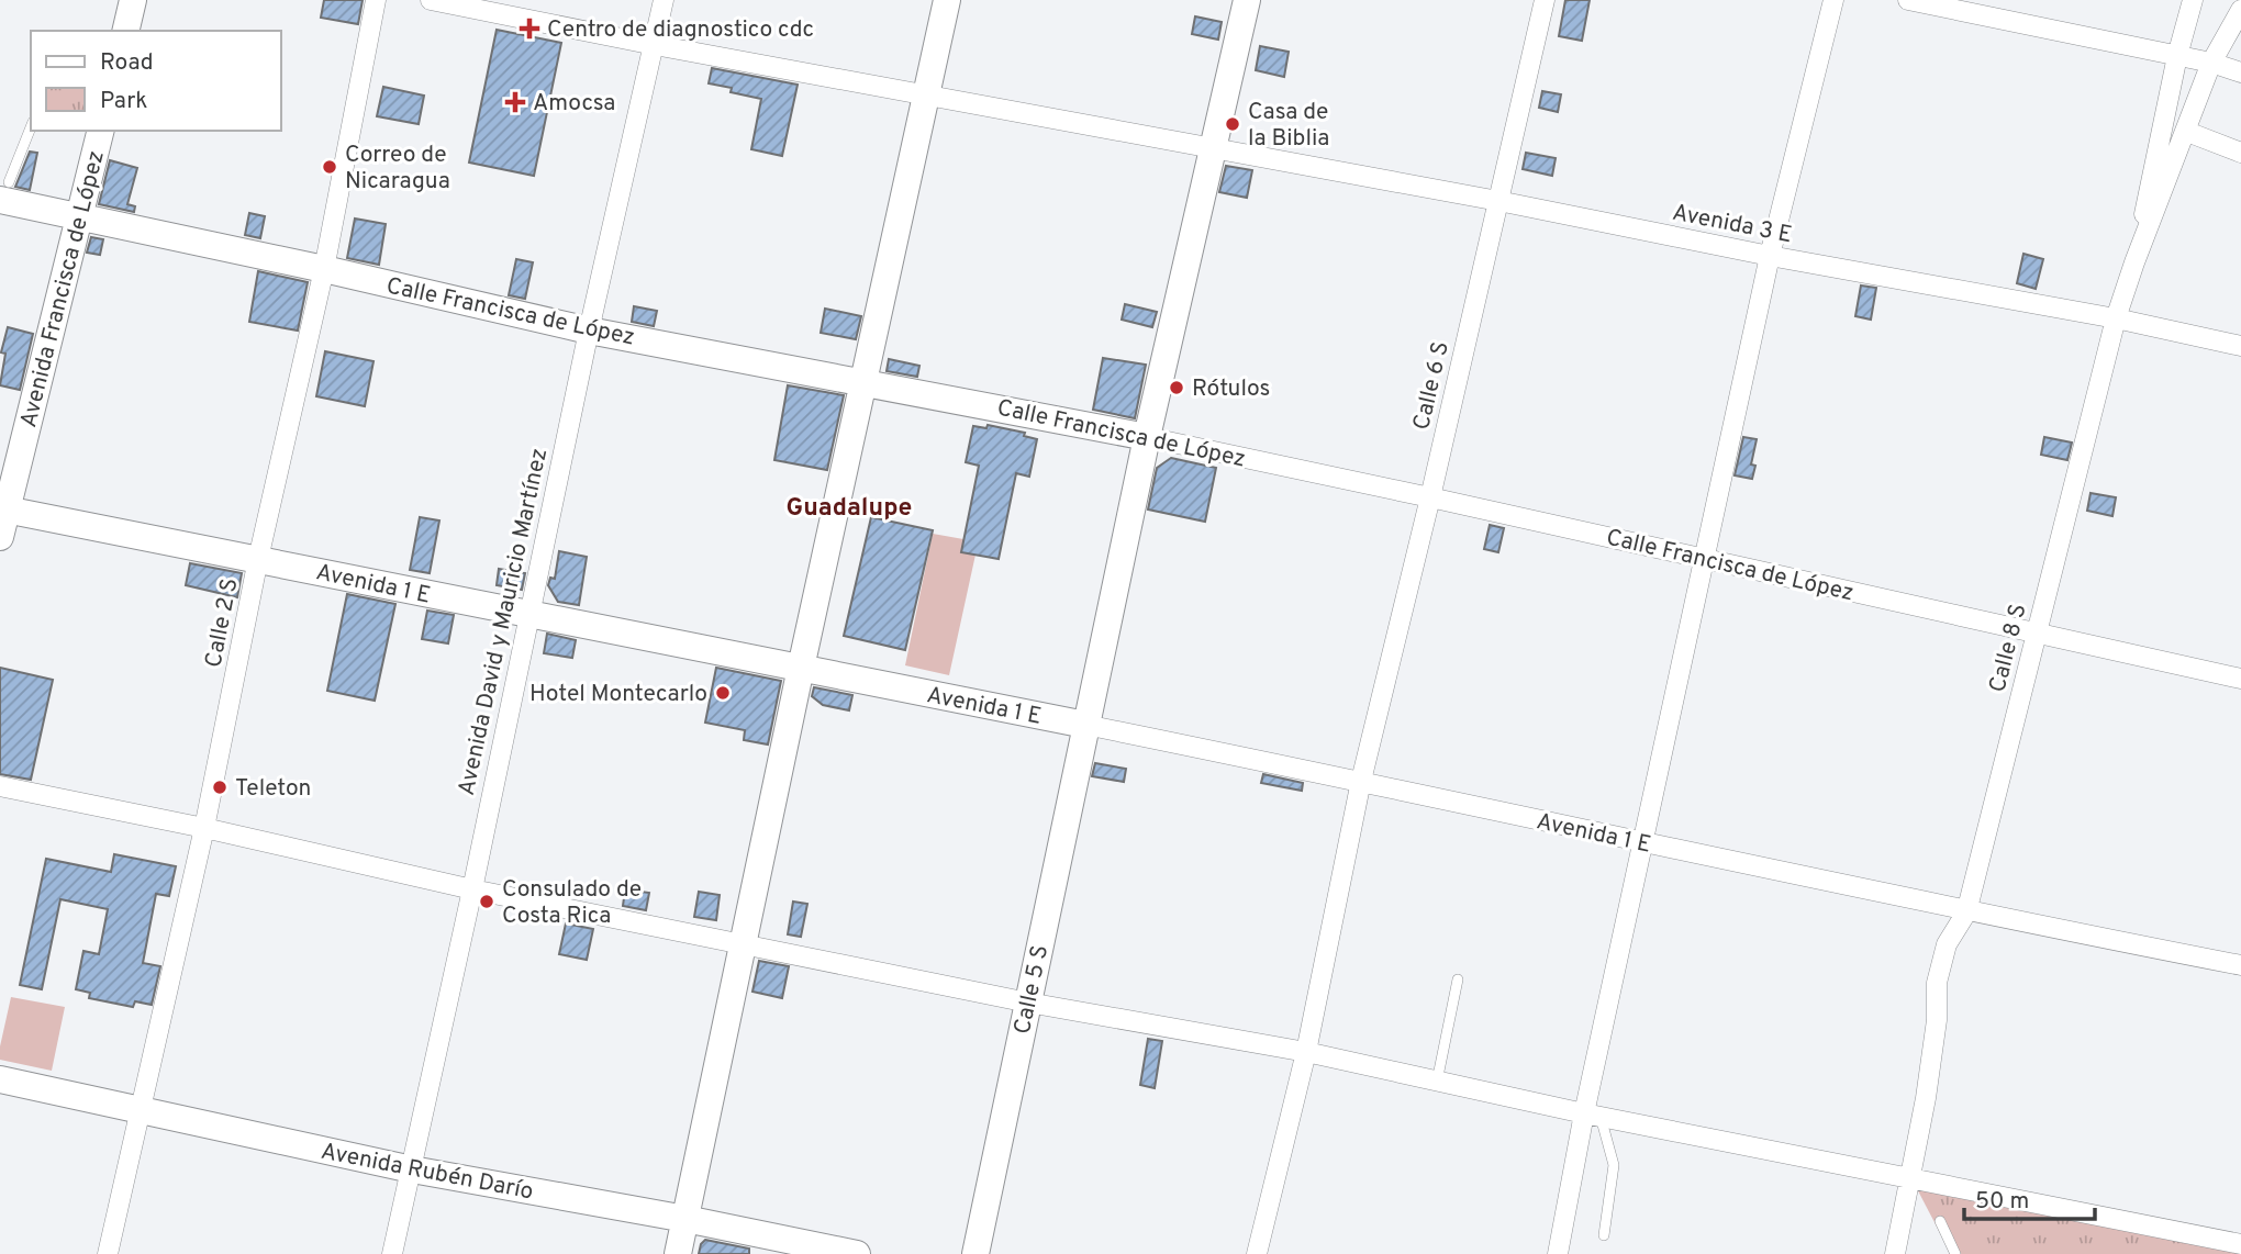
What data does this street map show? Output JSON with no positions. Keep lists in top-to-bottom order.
{
  "streets": {
    "street": [
      "Avenida 3 E",
      "Avenida Francisca de López",
      "Calle Francisca de López",
      "Calle 6 S",
      "Avenida 1 E",
      "Avenida David y Mauricio Martínez",
      "Calle 2 S",
      "Calle 8 S",
      "Calle 5 S",
      "Avenida Rubén Darío"
    ]
  },
  "crossings": [
    ["Avenida 3 E", "Calle 6 S"],
    ["Avenida 3 E", "Avenida David y Mauricio Martínez"],
    ["Avenida 3 E", "Calle 8 S"],
    ["Avenida 3 E", "Calle 5 S"],
    ["Avenida Francisca de López", "Calle Francisca de López"],
    ["Avenida Francisca de López", "Avenida 1 E"],
    ["Calle Francisca de López", "Calle 6 S"],
    ["Calle Francisca de López", "Avenida David y Mauricio Martínez"],
    ["Calle Francisca de López", "Calle 2 S"],
    ["Calle Francisca de López", "Calle 8 S"],
    ["Calle Francisca de López", "Calle 5 S"],
    ["Calle 6 S", "Avenida 1 E"],
    ["Avenida 1 E", "Avenida David y Mauricio Martínez"],
    ["Avenida 1 E", "Calle 2 S"],
    ["Avenida 1 E", "Calle 8 S"],
    ["Avenida 1 E", "Calle 5 S"],
    ["Avenida David y Mauricio Martínez", "Avenida Rubén Darío"],
    ["Calle 2 S", "Avenida Rubén Darío"]
  ],
  "districts": ["Guadalupe"],
  "places": {
    "health": ["Centro de diagnostico cdc", "Amocsa"],
    "other": [
      "Casa de la Biblia",
      "Correo de Nicaragua",
      "Rótulos",
      "Hotel Montecarlo",
      "Teleton",
      "Consulado de Costa Rica"
    ]
  },
  "legend": ["Road", "Park"],
  "scale_bar": "50 m"
}
